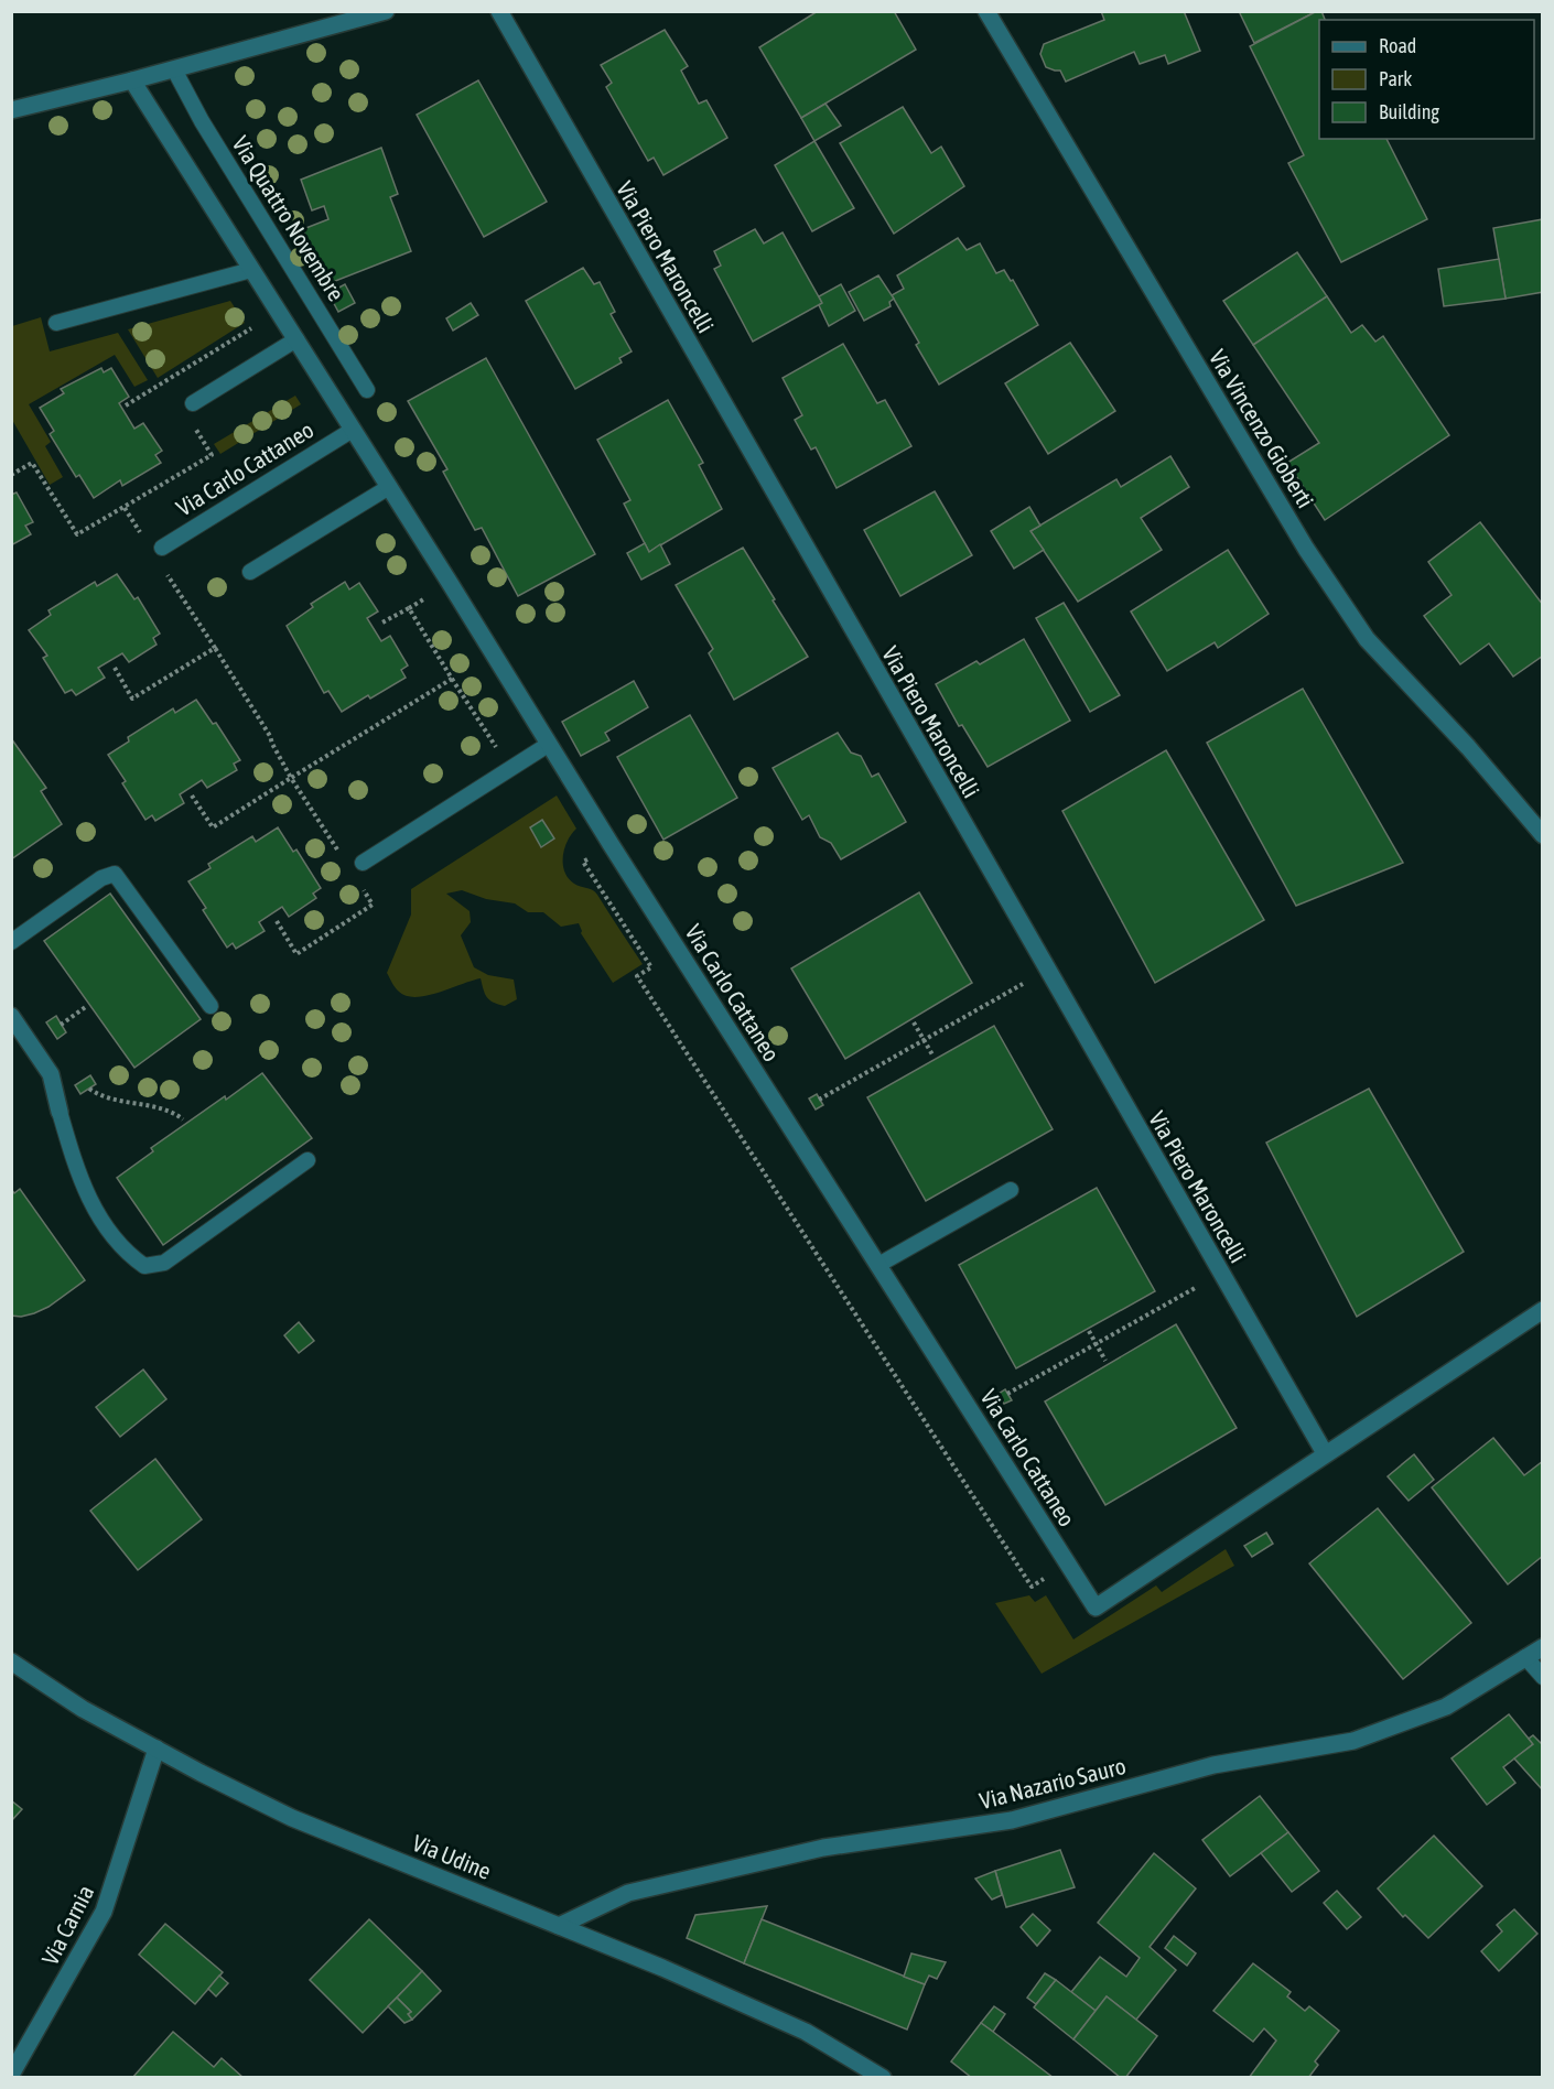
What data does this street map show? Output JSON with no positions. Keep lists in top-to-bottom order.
{
  "streets": {
    "street": [
      "Via Piero Maroncelli",
      "Via Vincenzo Gioberti",
      "Via Carlo Cattaneo",
      "Via Nazario Sauro",
      "Via Udine",
      "Via Carnia"
    ],
    "lane": ["Via Quattro Novembre"]
  },
  "crossings": [
    ["Via Piero Maroncelli", "Via Carlo Cattaneo"],
    ["Via Nazario Sauro", "Via Udine"],
    ["Via Udine", "Via Carnia"]
  ],
  "legend": ["Road", "Park", "Building"]
}
